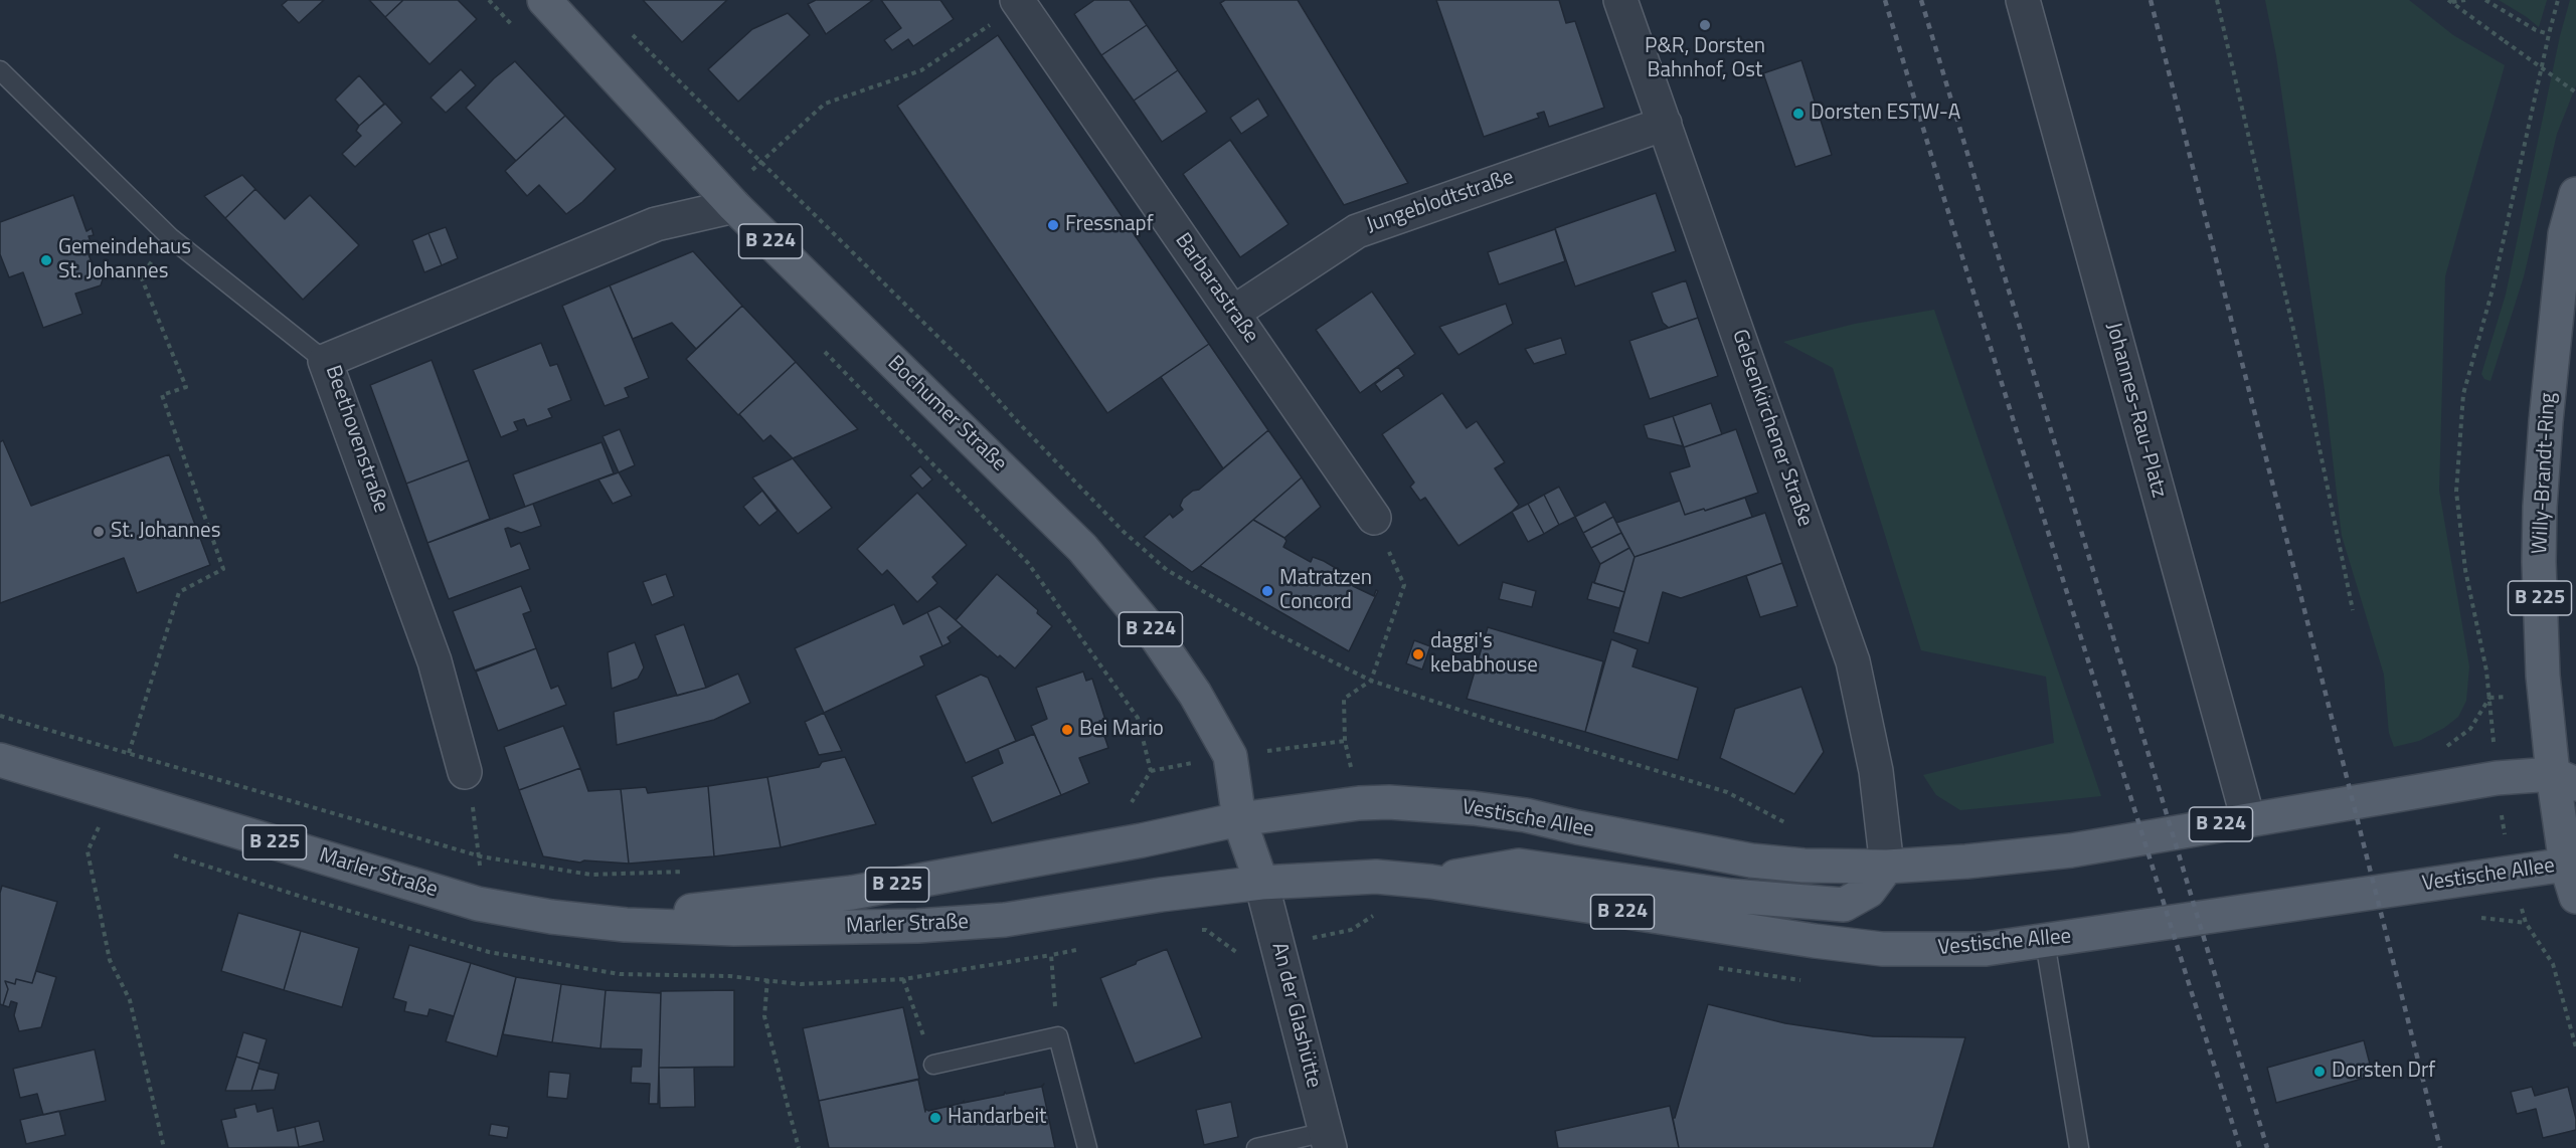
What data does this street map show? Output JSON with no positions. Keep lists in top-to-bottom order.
{
  "streets": {
    "main road": [
      "B 224",
      "Bochumer Straße",
      "Willy-Brandt-Ring",
      "B 225",
      "Vestische Allee",
      "Marler Straße"
    ],
    "street": [
      "Jungeblodtstraße",
      "Barbarastraße",
      "Johannes-Rau-Platz",
      "Gelsenkirchener Straße",
      "Beethovenstraße",
      "An der Glashütte"
    ]
  },
  "crossings": [
    ["Jungeblodtstraße", "Barbarastraße"],
    ["Jungeblodtstraße", "Gelsenkirchener Straße"],
    ["Johannes-Rau-Platz", "Vestische Allee"],
    ["Bochumer Straße", "Beethovenstraße"],
    ["Bochumer Straße", "Vestische Allee"],
    ["Bochumer Straße", "Marler Straße"],
    ["Bochumer Straße", "An der Glashütte"],
    ["Gelsenkirchener Straße", "Vestische Allee"],
    ["Willy-Brandt-Ring", "Vestische Allee"],
    ["Vestische Allee", "Marler Straße"],
    ["Vestische Allee", "An der Glashütte"],
    ["Marler Straße", "An der Glashütte"]
  ],
  "places": [
    "P&R, Dorsten Bahnhof, Ost",
    "Dorsten ESTW-A",
    "Fressnapf",
    "Gemeindehaus St. Johannes",
    "St. Johannes",
    "Matratzen Concord",
    "daggi's kebabhouse",
    "Bei Mario",
    "Dorsten Drf",
    "Handarbeit"
  ]
}
